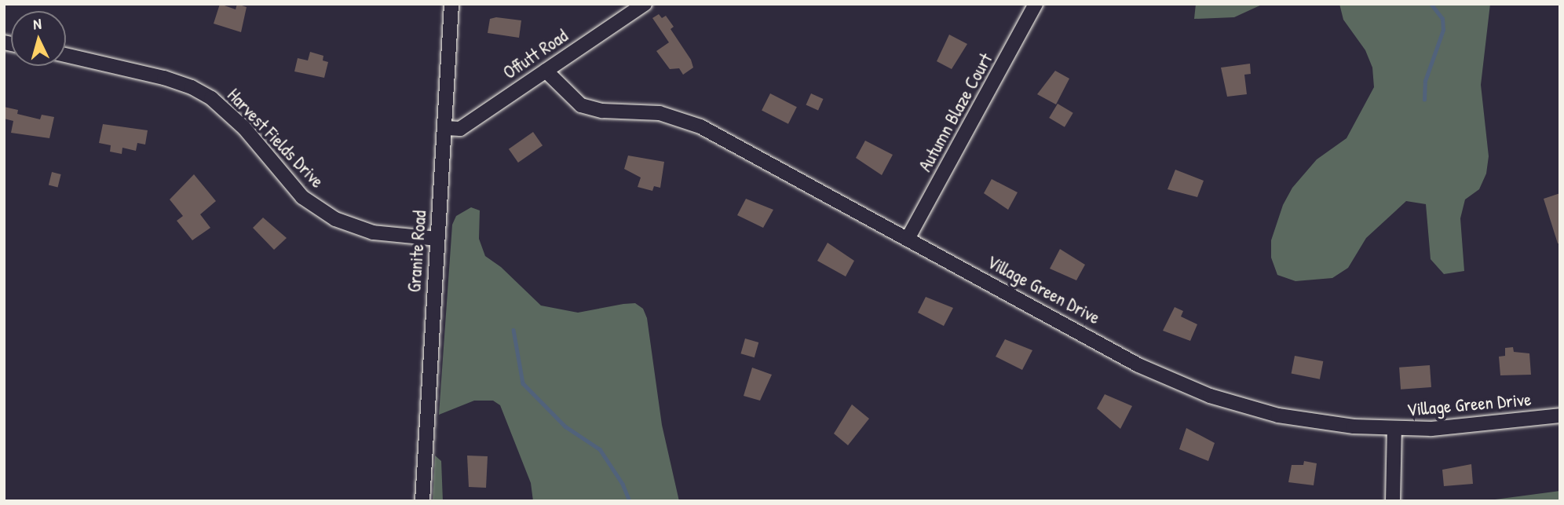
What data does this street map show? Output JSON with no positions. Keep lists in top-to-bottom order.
{
  "streets": {
    "street": [
      "Offutt Road",
      "Autumn Blaze Court",
      "Harvest Fields Drive",
      "Granite Road",
      "Village Green Drive"
    ]
  },
  "crossings": [
    ["Offutt Road", "Granite Road"],
    ["Offutt Road", "Village Green Drive"],
    ["Autumn Blaze Court", "Village Green Drive"],
    ["Harvest Fields Drive", "Granite Road"]
  ],
  "north": "top"
}
